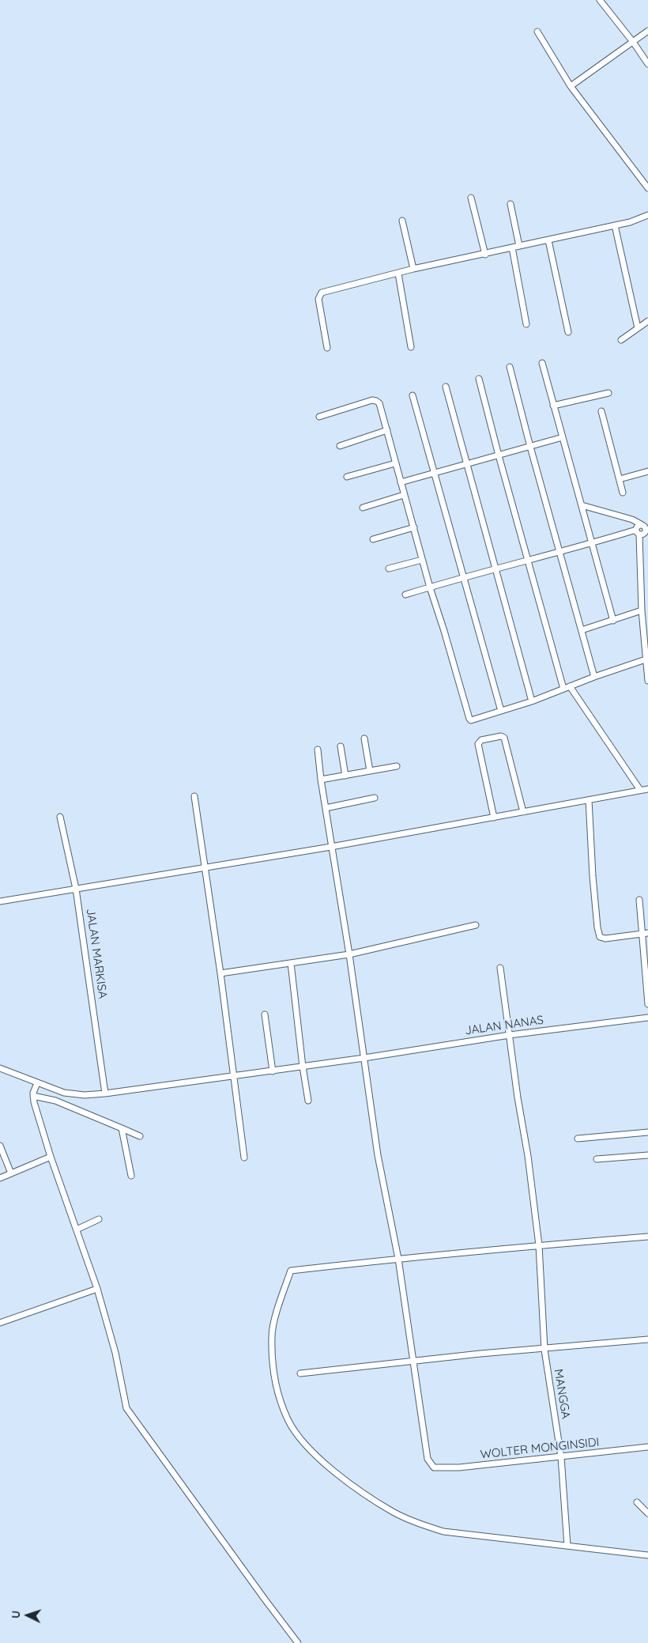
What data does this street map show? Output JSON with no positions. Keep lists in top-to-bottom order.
{
  "streets": {
    "street": [
      "JALAN MARKISA",
      "JALAN NANAS",
      "MANGGA",
      "WOLTER MONGINSIDI"
    ]
  },
  "crossings": [
    ["JALAN MARKISA", "JALAN NANAS"],
    ["JALAN NANAS", "MANGGA"],
    ["MANGGA", "WOLTER MONGINSIDI"]
  ],
  "north": "left"
}
